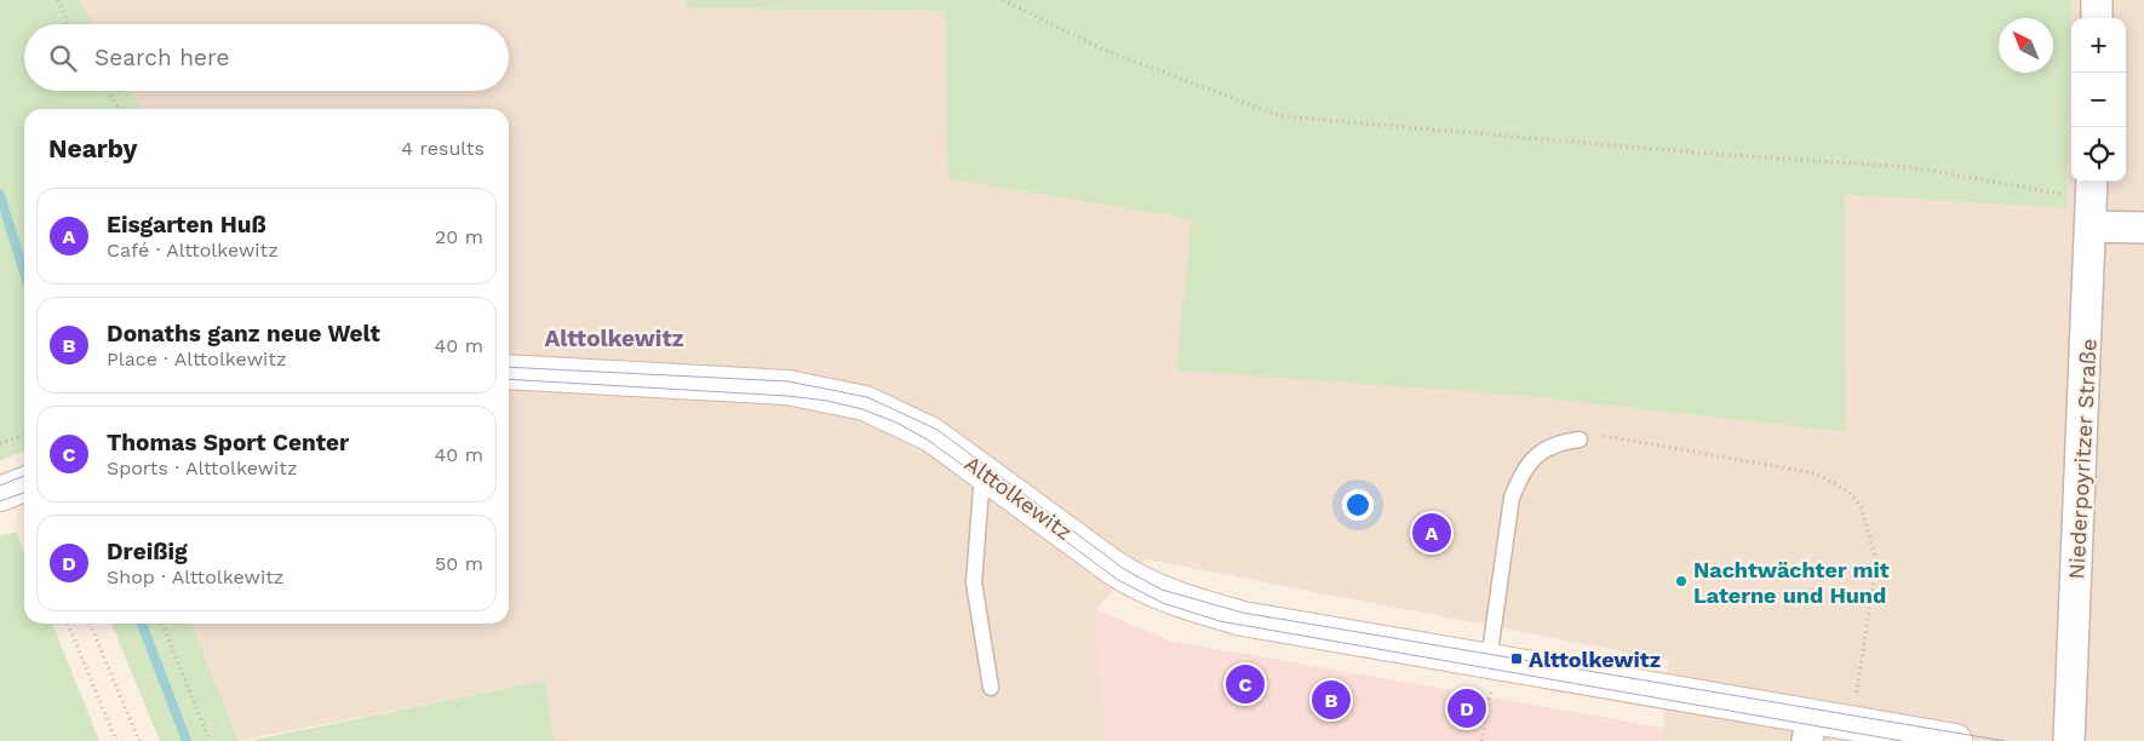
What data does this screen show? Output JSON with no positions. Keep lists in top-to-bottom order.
{
  "streets": {
    "main road": ["Alttolkewitz"],
    "street": ["Niederpoyritzer Straße"]
  },
  "districts": ["Alttolkewitz"],
  "places": {
    "other": ["Nachtwächter mit Laterne und Hund"],
    "transit": ["Alttolkewitz"]
  },
  "north": "top left",
  "page": {
    "map_buttons": ["+", "−"],
    "search": "Search here",
    "heading": ["Nearby", "4 results"],
    "list": [
      {
        "mark": "A",
        "name": "Eisgarten Huß",
        "note": "Café · Alttolkewitz",
        "value": "20 m"
      },
      {
        "mark": "B",
        "name": "Donaths ganz neue Welt",
        "note": "Place · Alttolkewitz",
        "value": "40 m"
      },
      {
        "mark": "C",
        "name": "Thomas Sport Center",
        "note": "Sports · Alttolkewitz",
        "value": "40 m"
      },
      {
        "mark": "D",
        "name": "Dreißig",
        "note": "Shop · Alttolkewitz",
        "value": "50 m"
      }
    ],
    "pins": [
      "A",
      "C",
      "B",
      "D"
    ]
  }
}
